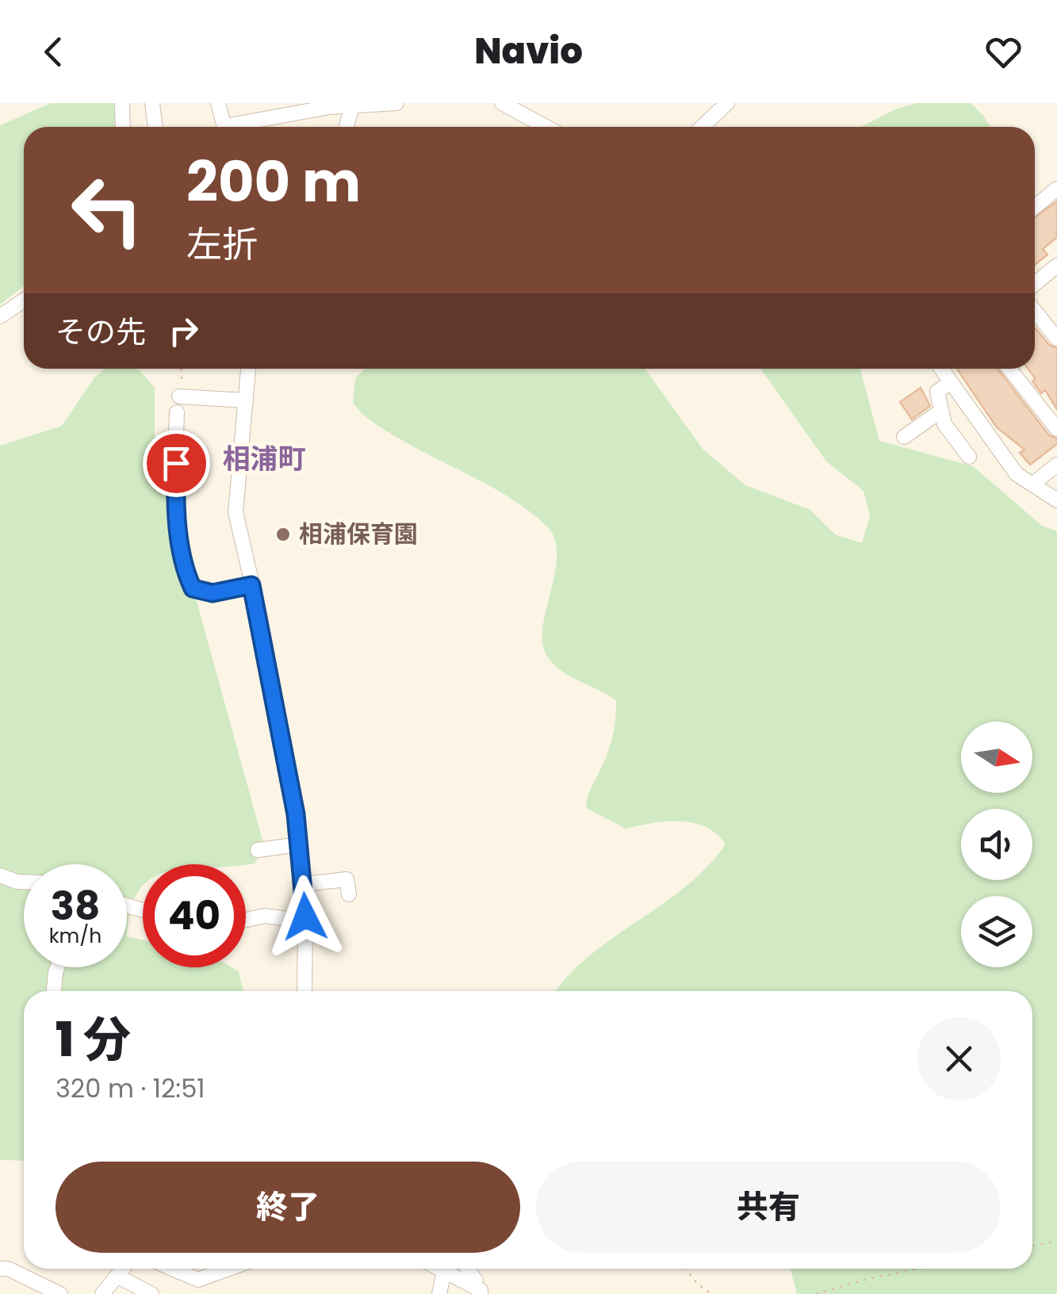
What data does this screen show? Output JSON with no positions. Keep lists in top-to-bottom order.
{
  "districts": ["相浦町"],
  "places": ["相浦保育園"],
  "north": "right",
  "page": {
    "header": "Navio",
    "turn": ["200 m", "左折"],
    "then": "その先",
    "speed": "38 km/h",
    "limit": "40",
    "heading": ["1 分", "320 m · 12:51"],
    "buttons": ["終了", "共有"]
  }
}
